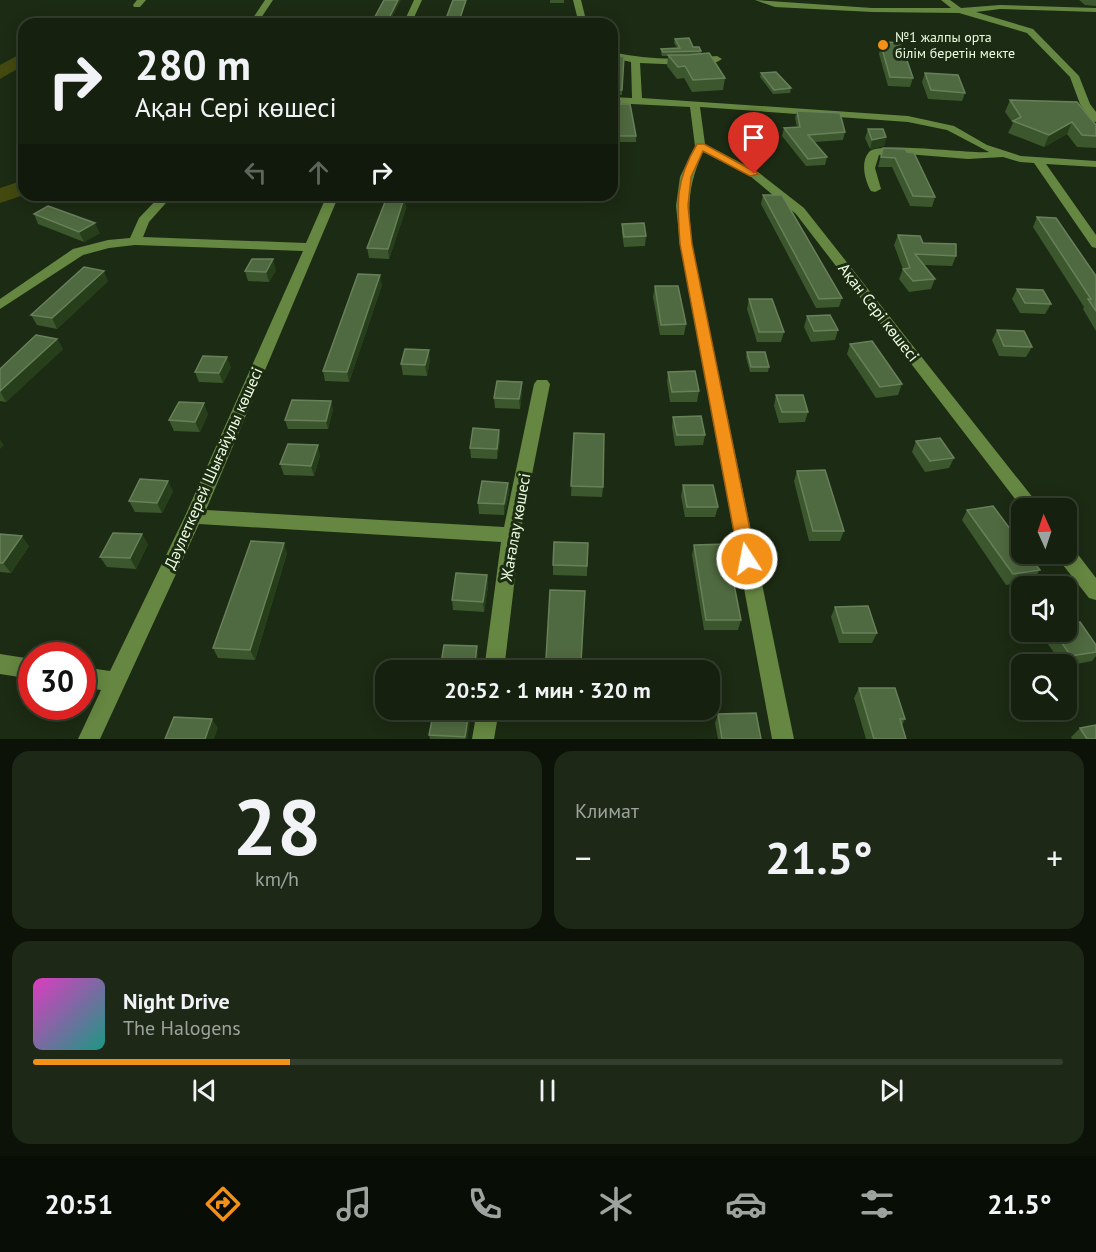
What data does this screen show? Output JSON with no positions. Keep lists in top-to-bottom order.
{
  "streets": {
    "street": ["Ақан Сері көшесі", "Дәулеткерей Шығайұлы көшесі", "Жағалау көшесі"]
  },
  "places": ["№1 жалпы орта білім беретін мекте"],
  "north": "top",
  "page": {
    "turn": ["280 m", "Ақан Сері көшесі"],
    "limit": "30",
    "trip": "20:52 · 1 мин · 320 m",
    "tile": [
      ["28", "km/h"],
      "Климат"
    ],
    "heat": ["−", "21.5°", "+"],
    "song": ["Night Drive", "The Halogens"],
    "tabs": ["20:51", "21.5°"]
  }
}
